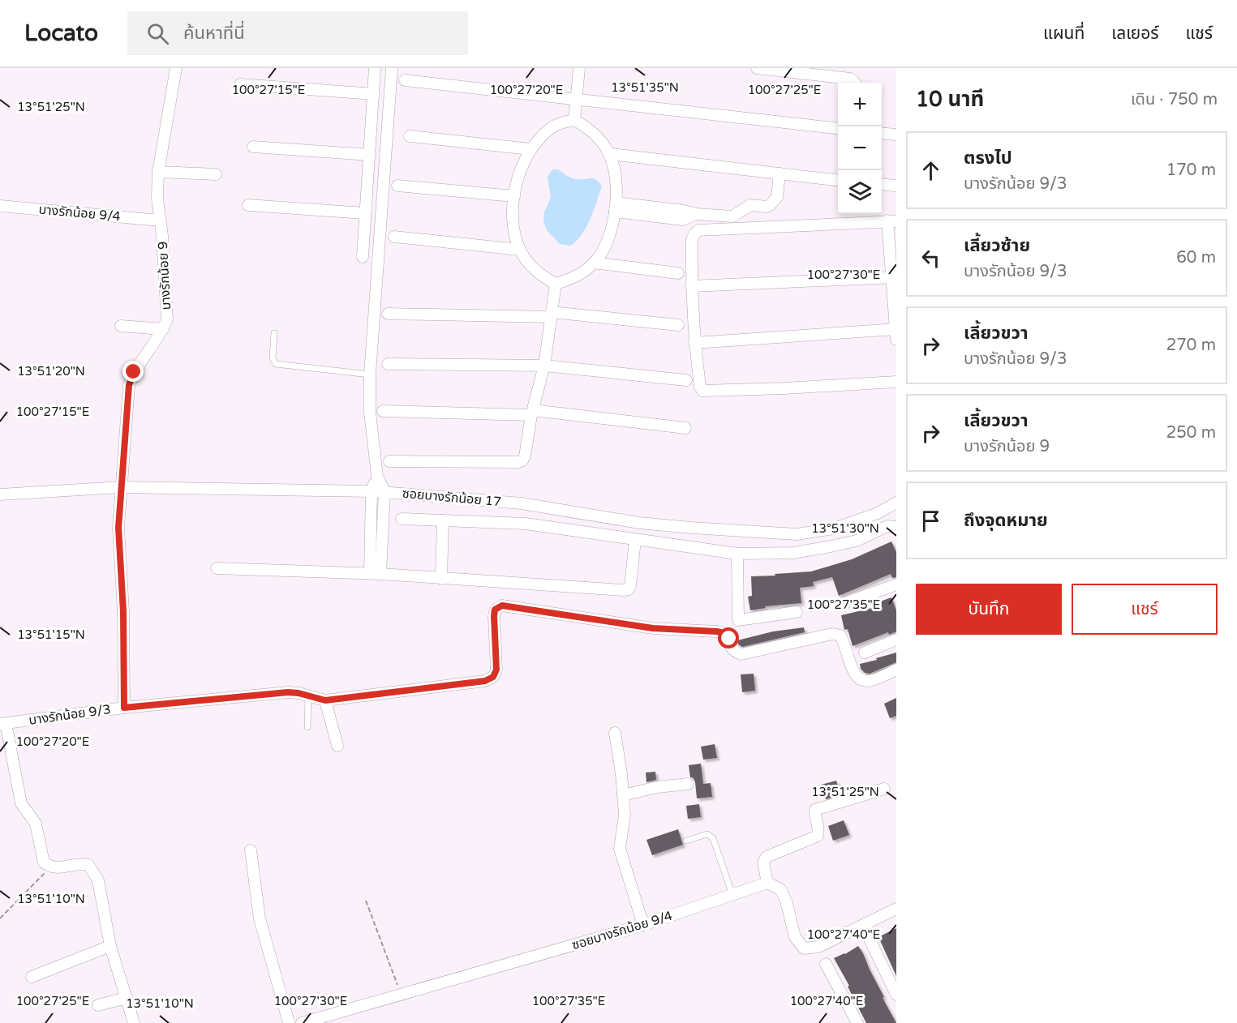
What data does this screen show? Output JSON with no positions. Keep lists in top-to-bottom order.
{
  "streets": {
    "street": [
      "บางรักน้อย 9/4",
      "บางรักน้อย 9",
      "ซอยบางรักน้อย 17",
      "บางรักน้อย 9/3",
      "ซอยบางรักน้อย 9/4"
    ]
  },
  "crossings": [
    ["บางรักน้อย 9/4", "บางรักน้อย 9"],
    ["บางรักน้อย 9", "ซอยบางรักน้อย 17"],
    ["บางรักน้อย 9", "บางรักน้อย 9/3"]
  ],
  "page": {
    "header": "Locato",
    "search": "ค้นหาที่นี่",
    "nav": ["แผนที่", "เลเยอร์", "แชร์"],
    "heading": ["10 นาที", "เดิน · 750 m"],
    "map_buttons": ["+", "−"],
    "list": [
      ["ตรงไป", "บางรักน้อย 9/3", "170 m"],
      ["เลี้ยวซ้าย", "บางรักน้อย 9/3", "60 m"],
      ["เลี้ยวขวา", "บางรักน้อย 9/3", "270 m"],
      ["เลี้ยวขวา", "บางรักน้อย 9", "250 m"],
      "ถึงจุดหมาย"
    ],
    "buttons": ["บันทึก", "แชร์"]
  },
  "coordinates": [
    "13°51'35\"N",
    "100°27'20\"E",
    "100°27'25\"E",
    "100°27'15\"E",
    "13°51'25\"N",
    "100°27'30\"E",
    "13°51'20\"N",
    "13°51'30\"N",
    "100°27'35\"E",
    "13°51'15\"N",
    "13°51'10\"N",
    "100°27'40\"E"
  ]
}
